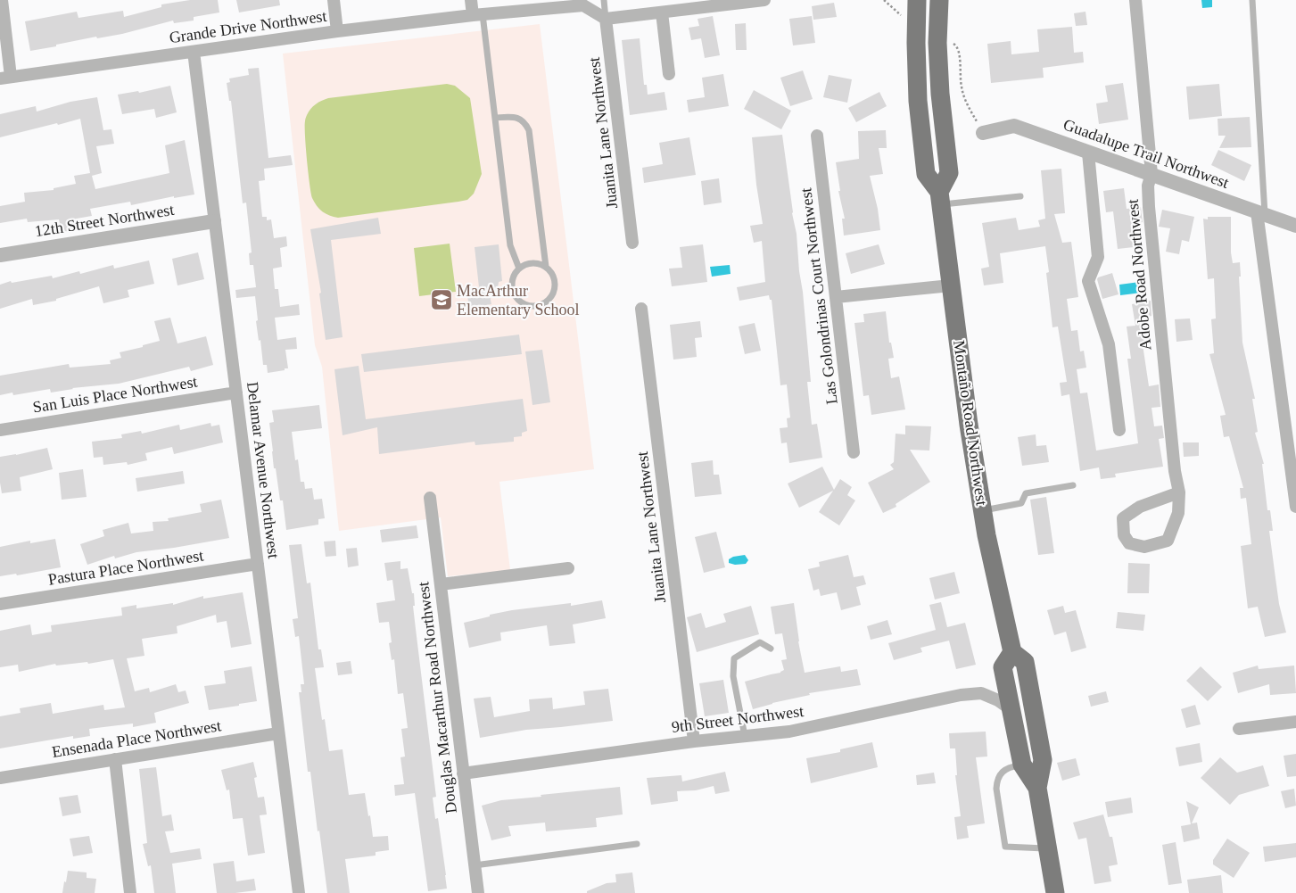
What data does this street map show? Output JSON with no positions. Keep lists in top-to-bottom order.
{
  "streets": {
    "main road": ["Montaño Road Northwest"],
    "street": [
      "Grande Drive Northwest",
      "Juanita Lane Northwest",
      "Guadalupe Trail Northwest",
      "12th Street Northwest",
      "Adobe Road Northwest",
      "Las Golondrinas Court Northwest",
      "San Luis Place Northwest",
      "Delamar Avenue Northwest",
      "Pastura Place Northwest",
      "Douglas Macarthur Road Northwest",
      "9th Street Northwest",
      "Ensenada Place Northwest"
    ]
  },
  "crossings": [
    ["Grande Drive Northwest", "Juanita Lane Northwest"],
    ["Grande Drive Northwest", "Delamar Avenue Northwest"],
    ["Juanita Lane Northwest", "9th Street Northwest"],
    ["Guadalupe Trail Northwest", "Adobe Road Northwest"],
    ["12th Street Northwest", "Delamar Avenue Northwest"],
    ["San Luis Place Northwest", "Delamar Avenue Northwest"],
    ["Montaño Road Northwest", "9th Street Northwest"],
    ["Delamar Avenue Northwest", "Pastura Place Northwest"],
    ["Delamar Avenue Northwest", "Ensenada Place Northwest"],
    ["Douglas Macarthur Road Northwest", "9th Street Northwest"]
  ],
  "places": {
    "school or university": ["MacArthur Elementary School"]
  }
}
